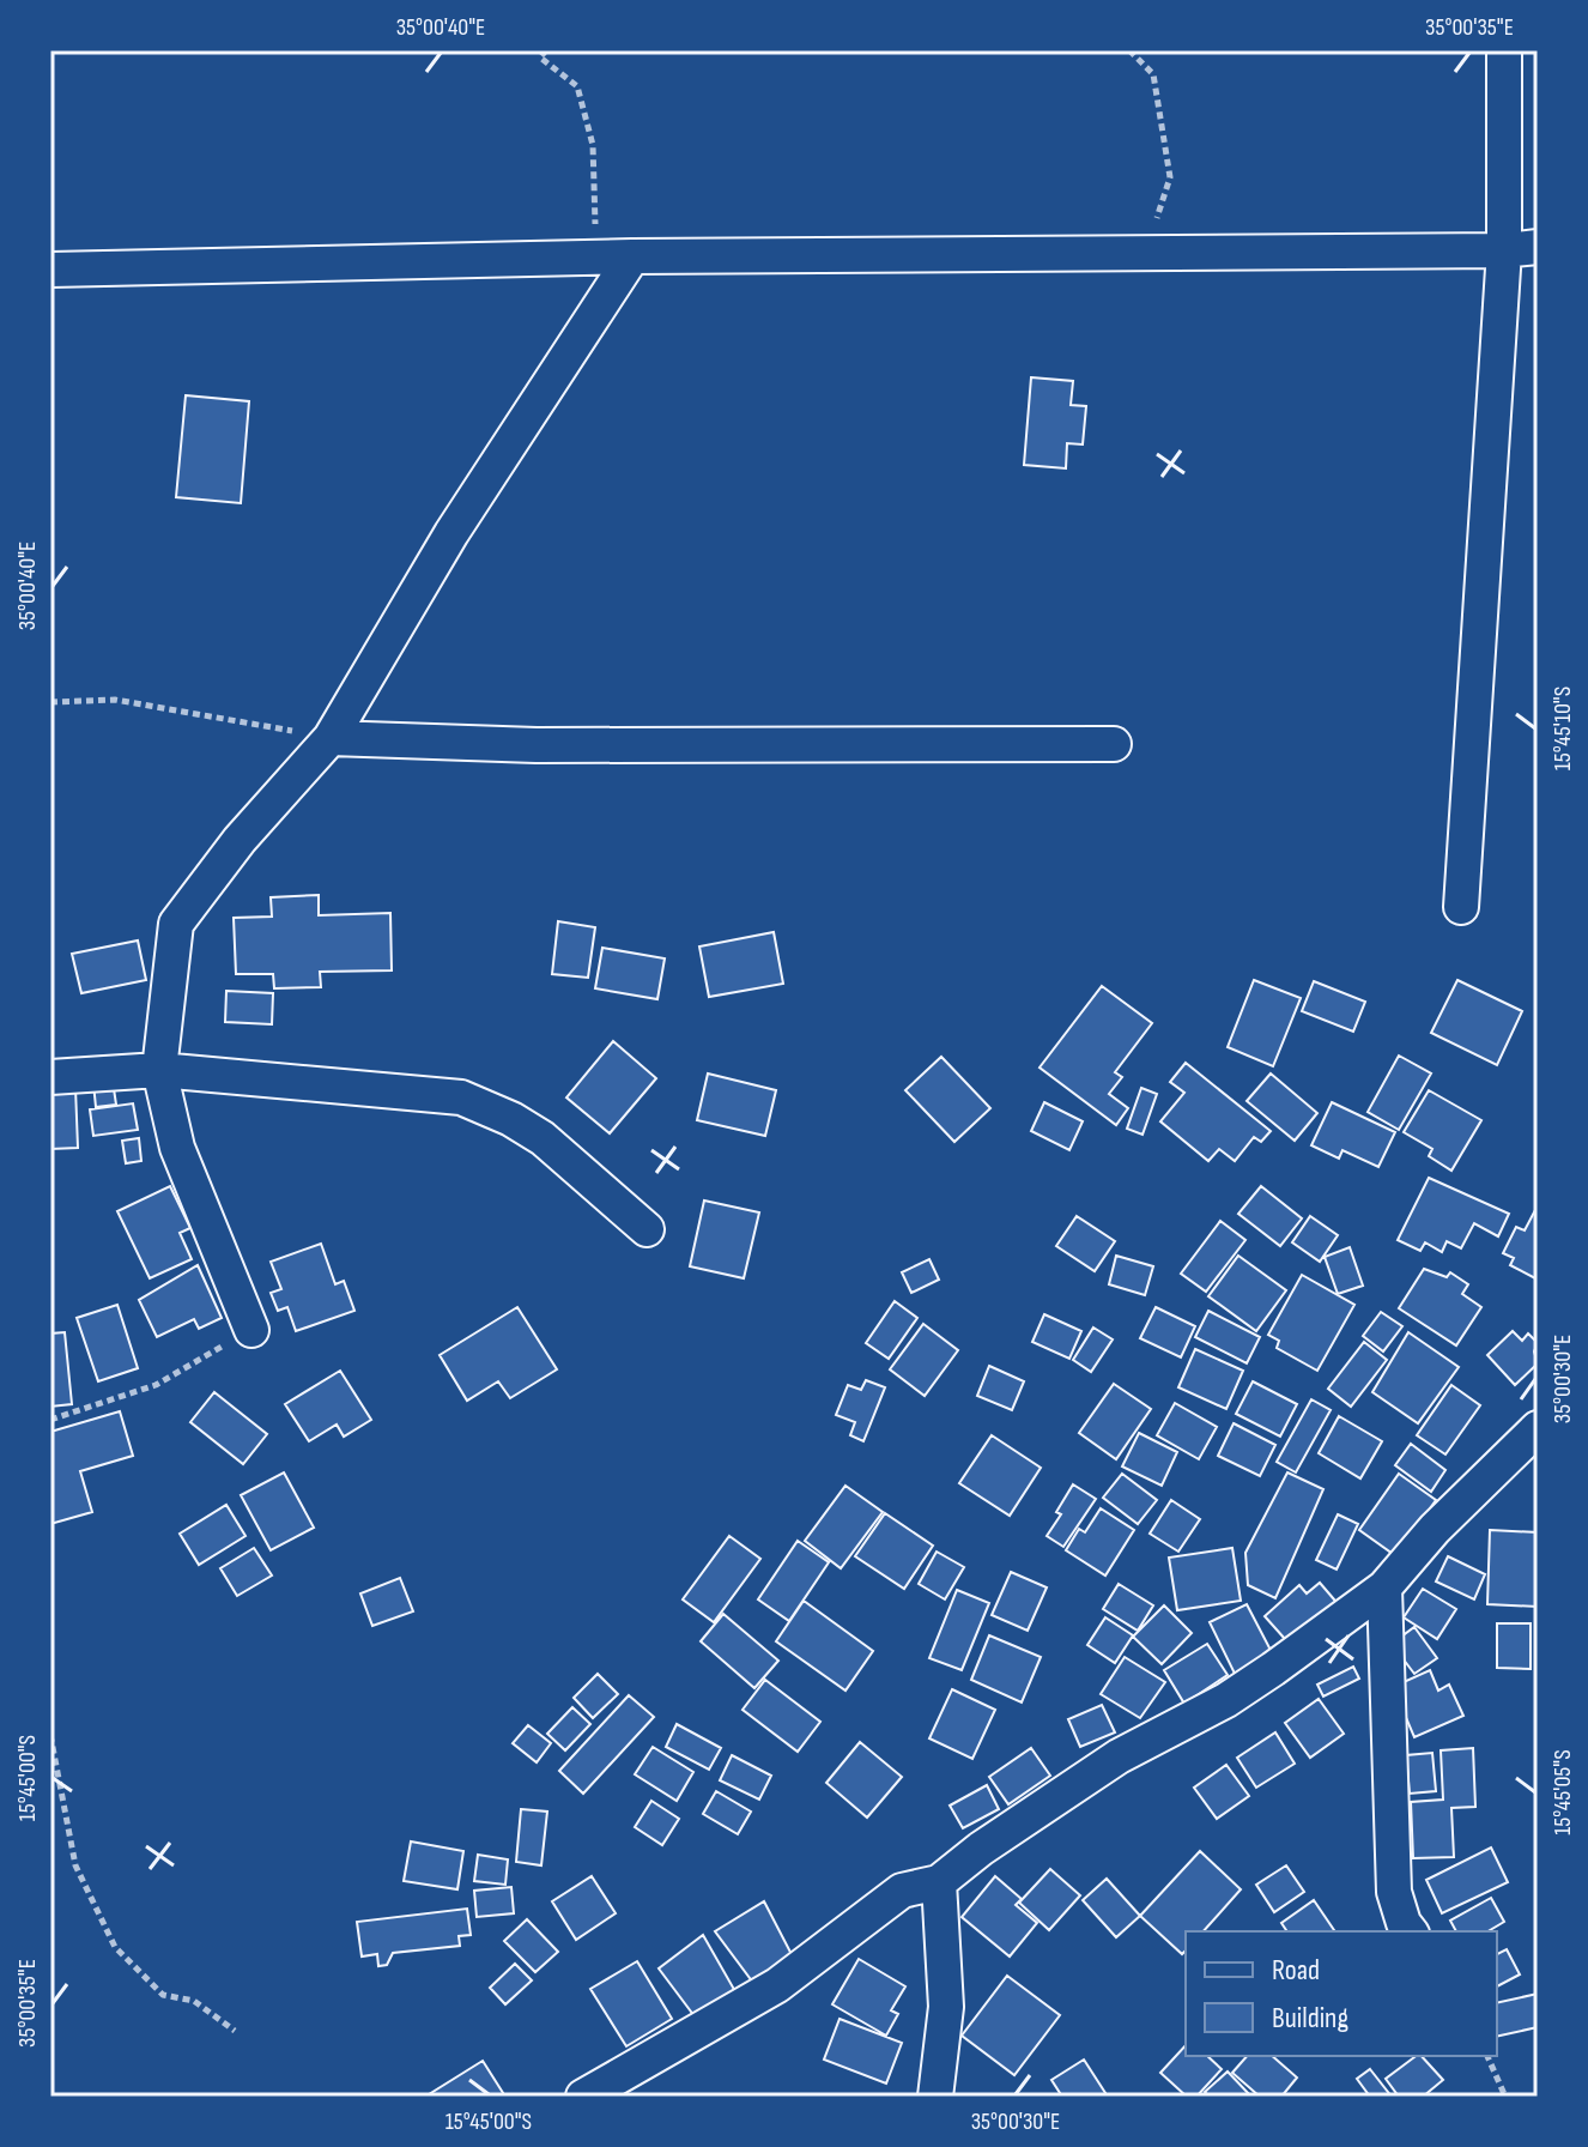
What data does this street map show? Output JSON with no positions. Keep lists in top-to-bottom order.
{
  "legend": ["Road", "Building"],
  "coordinates": [
    "35°00'40\"E",
    "35°00'35\"E",
    "15°45'10\"S",
    "35°00'30\"E",
    "15°45'00\"S",
    "15°45'05\"S"
  ]
}
